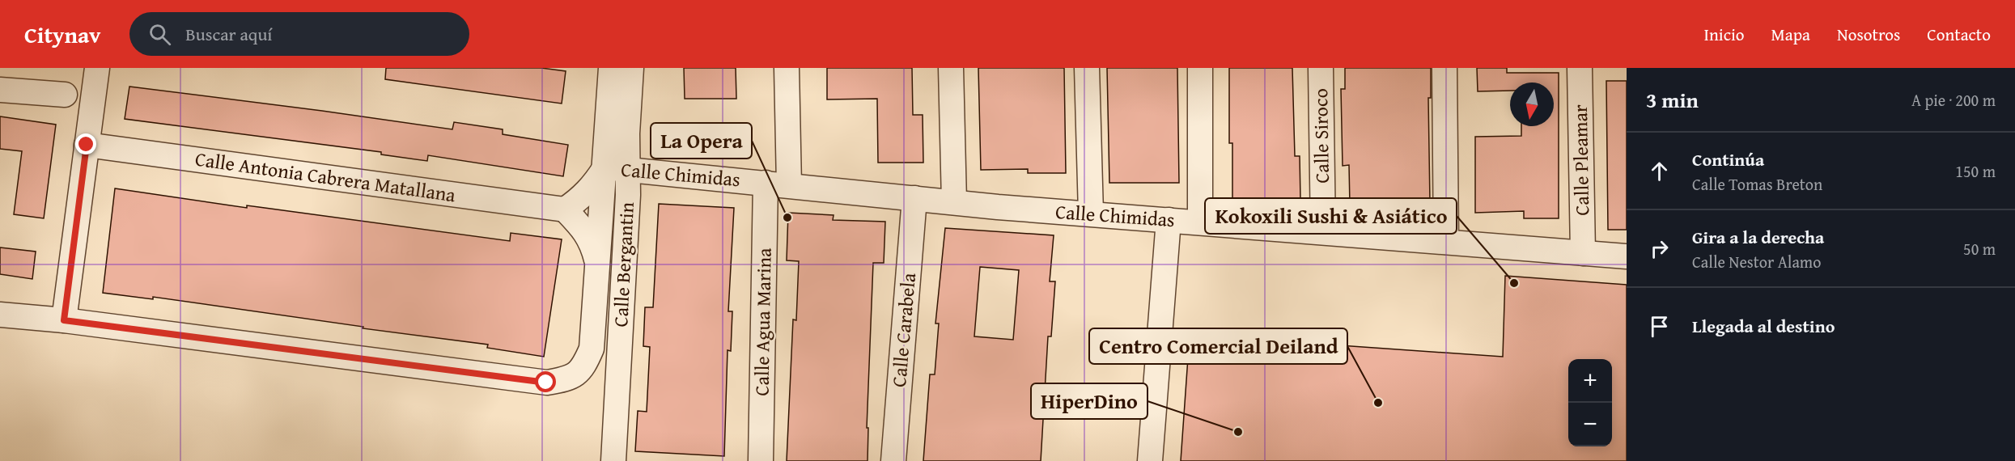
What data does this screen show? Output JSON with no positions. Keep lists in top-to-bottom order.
{
  "streets": {
    "street": [
      "Calle Siroco",
      "Calle Pleamar",
      "Calle Chimidas",
      "Calle Antonia Cabrera Matallana",
      "Calle Bergantin",
      "Calle Agua Marina",
      "Calle Carabela"
    ]
  },
  "crossings": [
    ["Calle Siroco", "Calle Chimidas"],
    ["Calle Pleamar", "Calle Chimidas"],
    ["Calle Chimidas", "Calle Bergantin"],
    ["Calle Chimidas", "Calle Agua Marina"],
    ["Calle Chimidas", "Calle Carabela"]
  ],
  "places": [
    "La Opera",
    "Kokoxili Sushi & Asiático",
    "Centro Comercial Deiland",
    "HiperDino"
  ],
  "north": "bottom",
  "page": {
    "header": "Citynav",
    "search": "Buscar aquí",
    "nav": [
      "Inicio",
      "Mapa",
      "Nosotros",
      "Contacto"
    ],
    "heading": ["3 min", "A pie · 200 m"],
    "list": [
      ["Continúa", "Calle Tomas Breton", "150 m"],
      ["Gira a la derecha", "Calle Nestor Alamo", "50 m"],
      "Llegada al destino"
    ],
    "map_buttons": ["+", "−"]
  }
}
